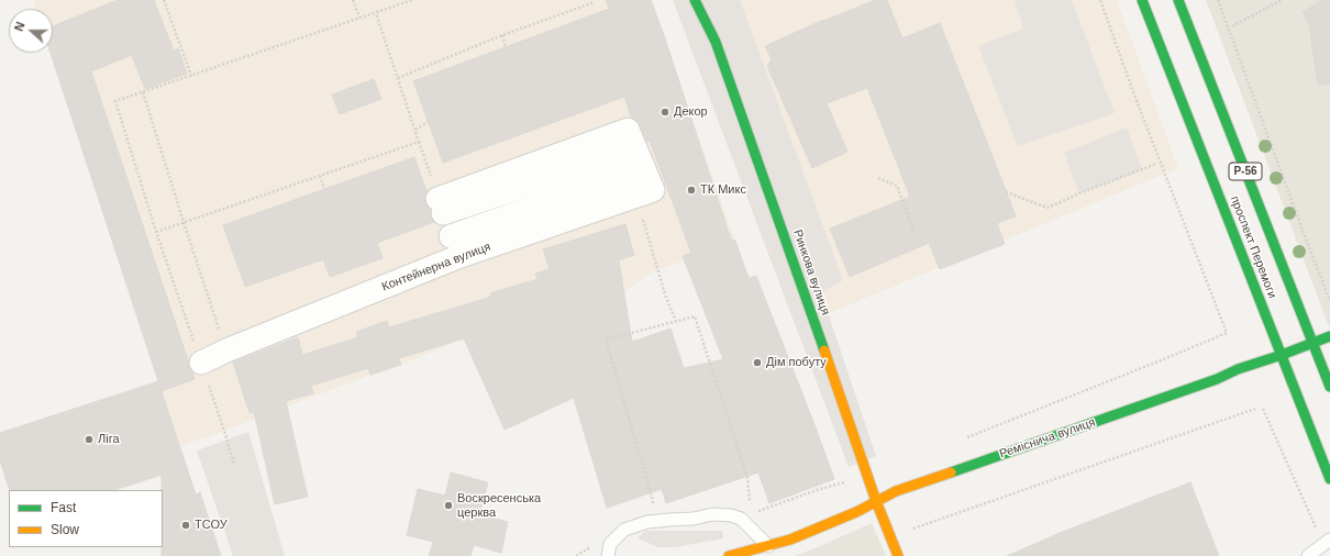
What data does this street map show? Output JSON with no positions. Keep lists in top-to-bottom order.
{
  "streets": {
    "street": [
      "Р-56",
      "проспект Перемоги",
      "Контейнерна вулиця",
      "Ринкова вулиця",
      "Реміснича вулиця"
    ]
  },
  "crossings": [
    ["проспект Перемоги", "Реміснича вулиця"],
    ["Ринкова вулиця", "Реміснича вулиця"]
  ],
  "places": [
    "Декор",
    "ТК Микс",
    "Дім побуту",
    "Ліга",
    "Воскресенська церква",
    "ТСОУ"
  ],
  "legend": ["Fast", "Slow"],
  "north": "left"
}
